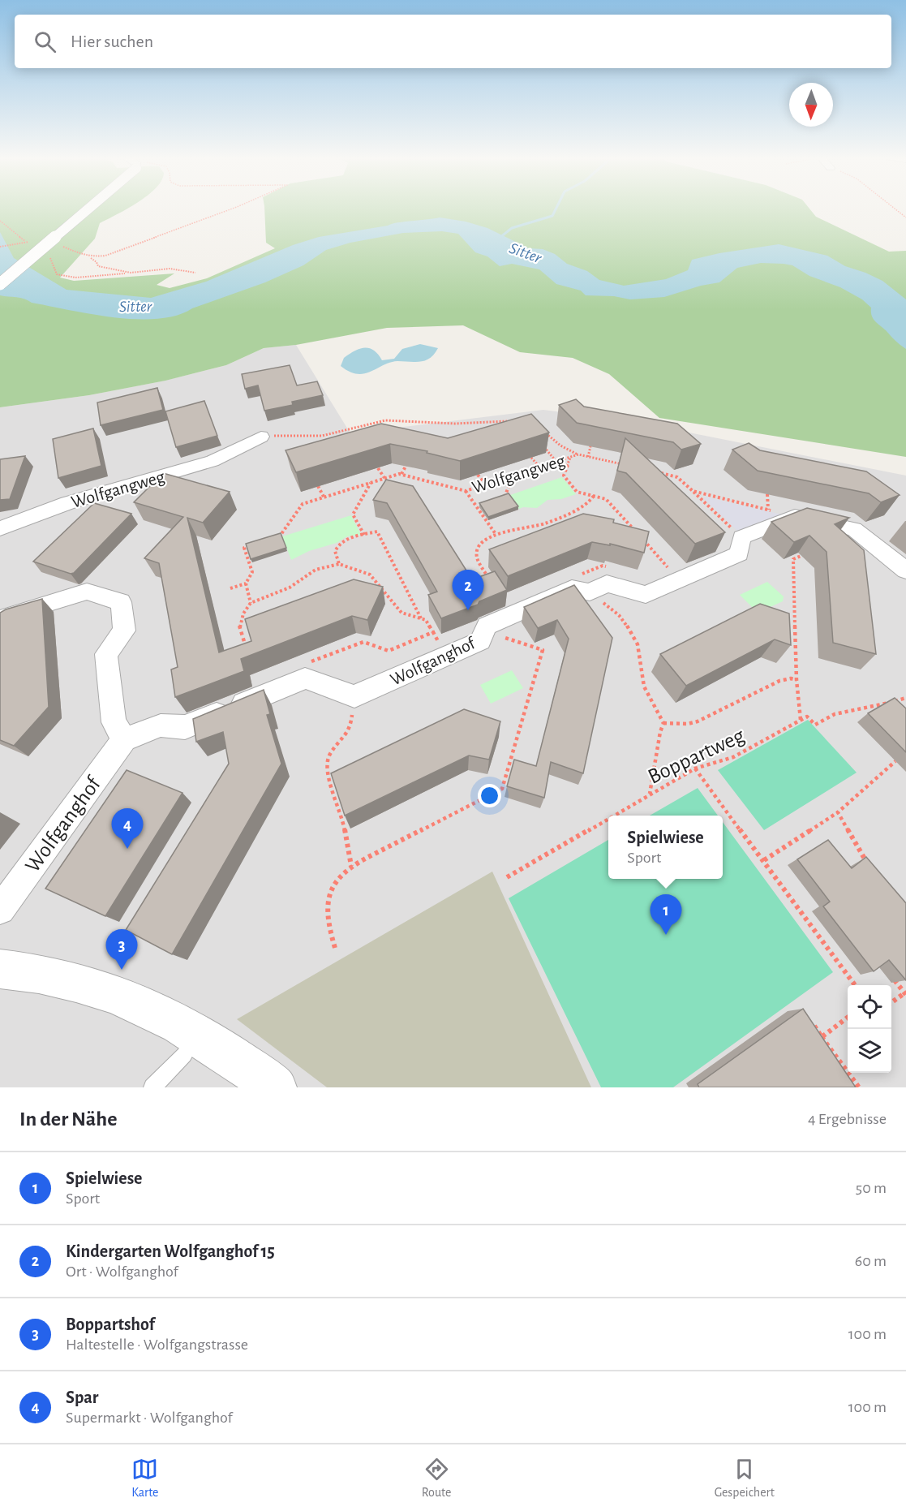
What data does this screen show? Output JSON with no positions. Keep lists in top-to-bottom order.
{
  "streets": {
    "street": ["Wolfgangweg", "Wolfganghof"],
    "path": ["Boppartweg"]
  },
  "water": ["Sitter"],
  "north": "bottom",
  "page": {
    "search": "Hier suchen",
    "pins": [
      "2",
      "4",
      "1",
      "3"
    ],
    "popup": ["Spielwiese", "Sport"],
    "heading": ["In der Nähe", "4 Ergebnisse"],
    "list": [
      {
        "mark": "1",
        "name": "Spielwiese",
        "note": "Sport",
        "value": "50 m"
      },
      {
        "mark": "2",
        "name": "Kindergarten Wolfganghof 15",
        "note": "Ort · Wolfganghof",
        "value": "60 m"
      },
      {
        "mark": "3",
        "name": "Boppartshof",
        "note": "Haltestelle · Wolfgangstrasse",
        "value": "100 m"
      },
      {
        "mark": "4",
        "name": "Spar",
        "note": "Supermarkt · Wolfganghof",
        "value": "100 m"
      }
    ],
    "nav": ["Karte", "Route", "Gespeichert"]
  }
}
